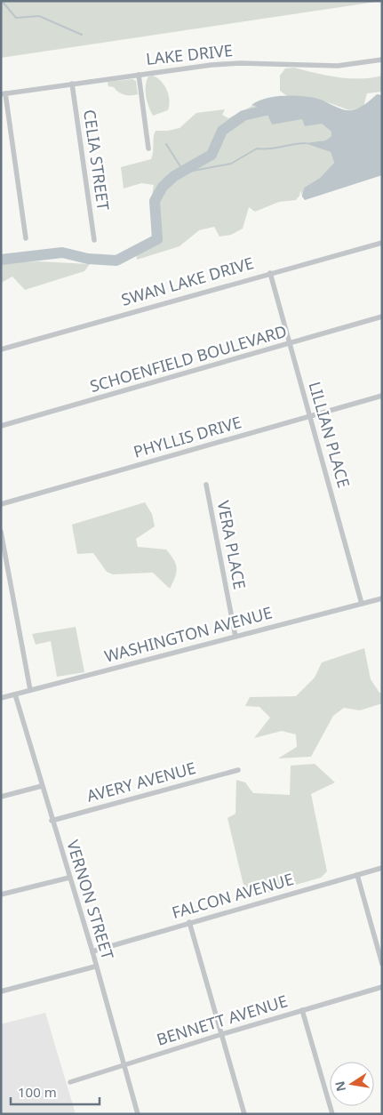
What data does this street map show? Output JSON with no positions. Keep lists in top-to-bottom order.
{
  "streets": {
    "street": [
      "LAKE DRIVE",
      "CELIA STREET",
      "SWAN LAKE DRIVE",
      "SCHOENFIELD BOULEVARD",
      "LILLIAN PLACE",
      "PHYLLIS DRIVE",
      "VERA PLACE",
      "WASHINGTON AVENUE",
      "AVERY AVENUE",
      "FALCON AVENUE",
      "VERNON STREET",
      "BENNETT AVENUE"
    ]
  },
  "crossings": [
    ["LAKE DRIVE", "CELIA STREET"],
    ["SWAN LAKE DRIVE", "LILLIAN PLACE"],
    ["SCHOENFIELD BOULEVARD", "LILLIAN PLACE"],
    ["LILLIAN PLACE", "PHYLLIS DRIVE"],
    ["LILLIAN PLACE", "WASHINGTON AVENUE"],
    ["VERA PLACE", "WASHINGTON AVENUE"],
    ["WASHINGTON AVENUE", "VERNON STREET"],
    ["AVERY AVENUE", "VERNON STREET"],
    ["FALCON AVENUE", "VERNON STREET"],
    ["VERNON STREET", "BENNETT AVENUE"]
  ],
  "scale_bar": "100 m",
  "north": "left"
}
